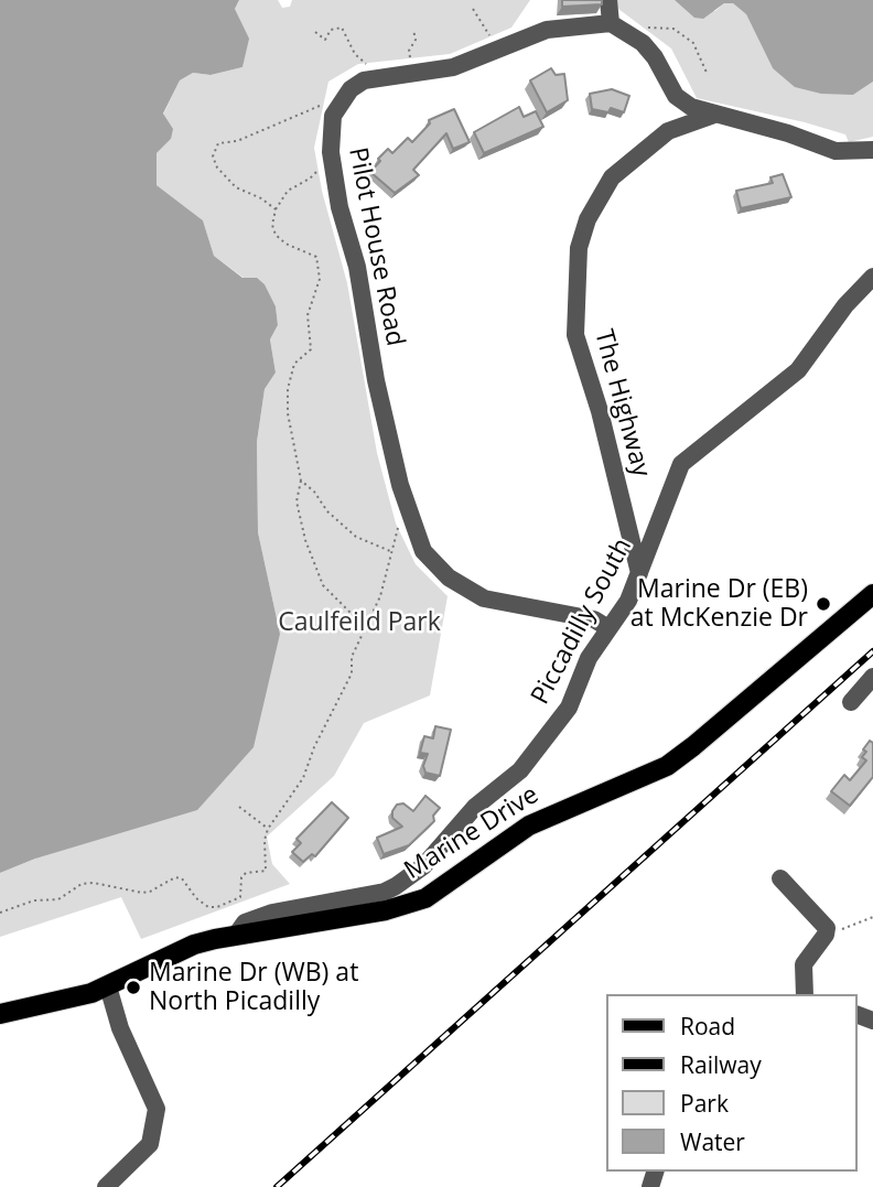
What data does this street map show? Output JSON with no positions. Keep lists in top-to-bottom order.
{
  "streets": {
    "main road": ["Marine Drive"],
    "street": ["Pilot House Road", "The Highway", "Piccadilly South"]
  },
  "crossings": [
    ["Pilot House Road", "Piccadilly South"],
    ["The Highway", "Piccadilly South"],
    ["Piccadilly South", "Marine Drive"]
  ],
  "parks": ["Caulfeild Park"],
  "places": ["Marine Dr (EB) at McKenzie Dr", "Marine Dr (WB) at North Picadilly"],
  "legend": [
    "Road",
    "Railway",
    "Park",
    "Water"
  ]
}
